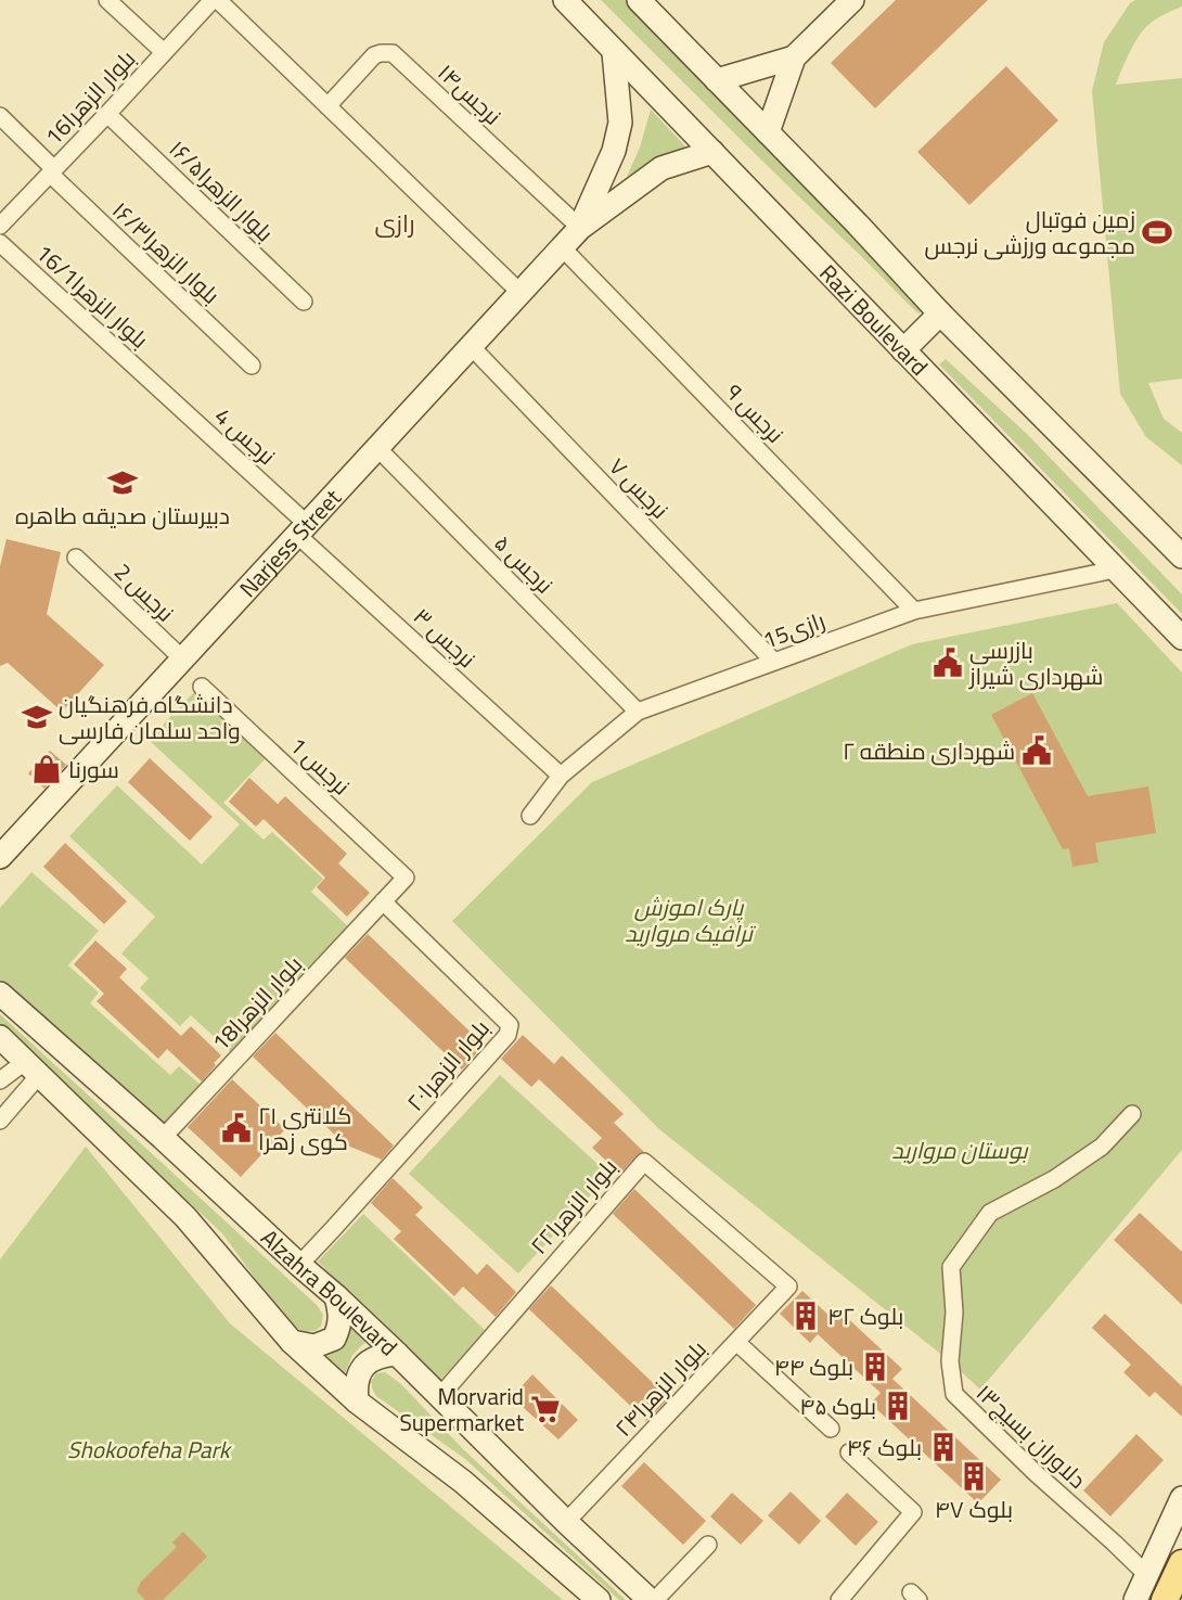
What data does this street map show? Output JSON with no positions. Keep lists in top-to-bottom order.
{
  "streets": {
    "main road": ["Razi Boulevard", "Narjess Street", "Alzahra Boulevard"],
    "street": [
      "نرجس۱۴",
      "16بلوار الزهرا",
      "بلوار الزهرا۱۶/۵",
      "بلوار الزهرا۱۶/۳",
      "بلوار الزهرا16/1",
      "نرجس ۹",
      "4 نرجس",
      "نرجس ۷",
      "نرجس ۵",
      "2 نرجس",
      "15رازی",
      "نرجس ۳",
      "1 نرجس",
      "18بلوار الزهرا",
      "بلوار الزهرا۲۰",
      "بلوار الزهرا۲۲",
      "بلوار الزهرا۲۴",
      "دلاوران بسیج۱۳"
    ]
  },
  "crossings": [
    ["نرجس۱۴", "Narjess Street"],
    ["16بلوار الزهرا", "بلوار الزهرا۱۶/۵"],
    ["16بلوار الزهرا", "بلوار الزهرا۱۶/۳"],
    ["بلوار الزهرا16/1", "4 نرجس"],
    ["Razi Boulevard", "15رازی"],
    ["نرجس ۹", "Narjess Street"],
    ["نرجس ۹", "15رازی"],
    ["4 نرجس", "Narjess Street"],
    ["4 نرجس", "نرجس ۳"],
    ["نرجس ۷", "Narjess Street"],
    ["نرجس ۷", "15رازی"],
    ["Narjess Street", "نرجس ۵"],
    ["Narjess Street", "2 نرجس"],
    ["Narjess Street", "نرجس ۳"],
    ["نرجس ۵", "15رازی"],
    ["15رازی", "نرجس ۳"],
    ["1 نرجس", "18بلوار الزهرا"],
    ["18بلوار الزهرا", "بلوار الزهرا۲۰"],
    ["18بلوار الزهرا", "Alzahra Boulevard"],
    ["بلوار الزهرا۲۰", "Alzahra Boulevard"],
    ["بلوار الزهرا۲۲", "Alzahra Boulevard"],
    ["بلوار الزهرا۲۲", "بلوار الزهرا۲۴"],
    ["Alzahra Boulevard", "بلوار الزهرا۲۴"]
  ],
  "districts": ["رازی"],
  "parks": ["پارک اموزش ترافیک مروارید", "بوستان مروارید", "Shokoofeha Park"],
  "places": {
    "sports": ["زمین فوتبال مجموعه ورزشی نرجس"],
    "school or university": ["دبیرستان صدیقه طاهره", "دانشگاه فرهنگیان واحد سلمان فارسی"],
    "public building": ["بازرسی شهرداری شیراز", "شهرداری منطقه ۲", "کلانتری ۲۱ کوی زهرا"],
    "shop": ["سورنا"],
    "building": [
      "بلوک ۴۲",
      "بلوک ۴۴",
      "بلوک ۴۵",
      "بلوک ۴۶",
      "بلوک ۴۷"
    ],
    "supermarket": ["Morvarid Supermarket"]
  }
}
